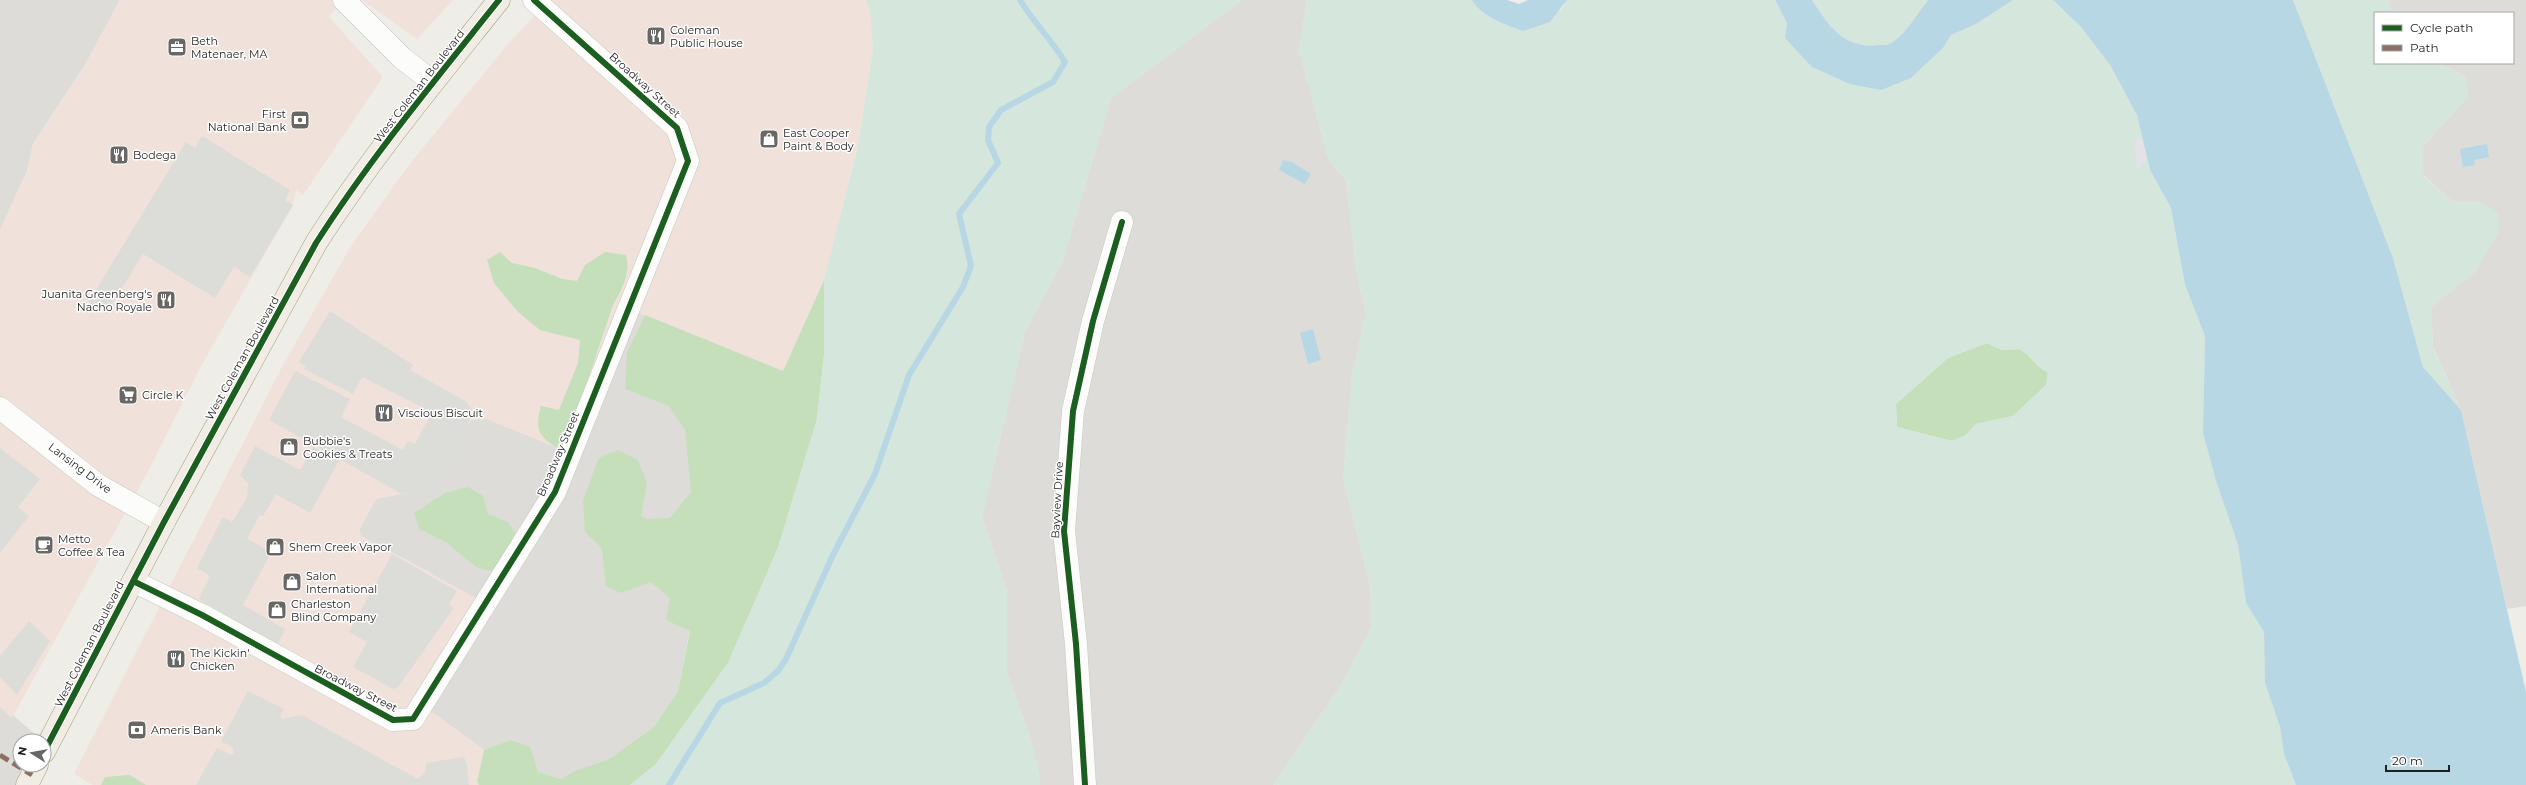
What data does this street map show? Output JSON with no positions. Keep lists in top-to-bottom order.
{
  "streets": {
    "main road": ["West Coleman Boulevard"],
    "street": ["Broadway Street", "Lansing Drive", "Bayview Drive"]
  },
  "crossings": [
    ["Broadway Street", "West Coleman Boulevard"],
    ["West Coleman Boulevard", "Lansing Drive"]
  ],
  "places": {
    "restaurant": [
      "Coleman Public House",
      "Bodega",
      "Juanita Greenberg's Nacho Royale",
      "Viscious Biscuit",
      "The Kickin' Chicken"
    ],
    "office": ["Beth Matenaer, MA"],
    "bank": ["First National Bank", "Ameris Bank"],
    "shop": [
      "East Cooper Paint & Body",
      "Bubbie's Cookies & Treats",
      "Shem Creek Vapor",
      "Salon International",
      "Charleston Blind Company"
    ],
    "supermarket": ["Circle K"],
    "cafe": ["Metto Coffee & Tea"]
  },
  "legend": ["Cycle path", "Path"],
  "scale_bar": "20 m",
  "north": "left"
}
